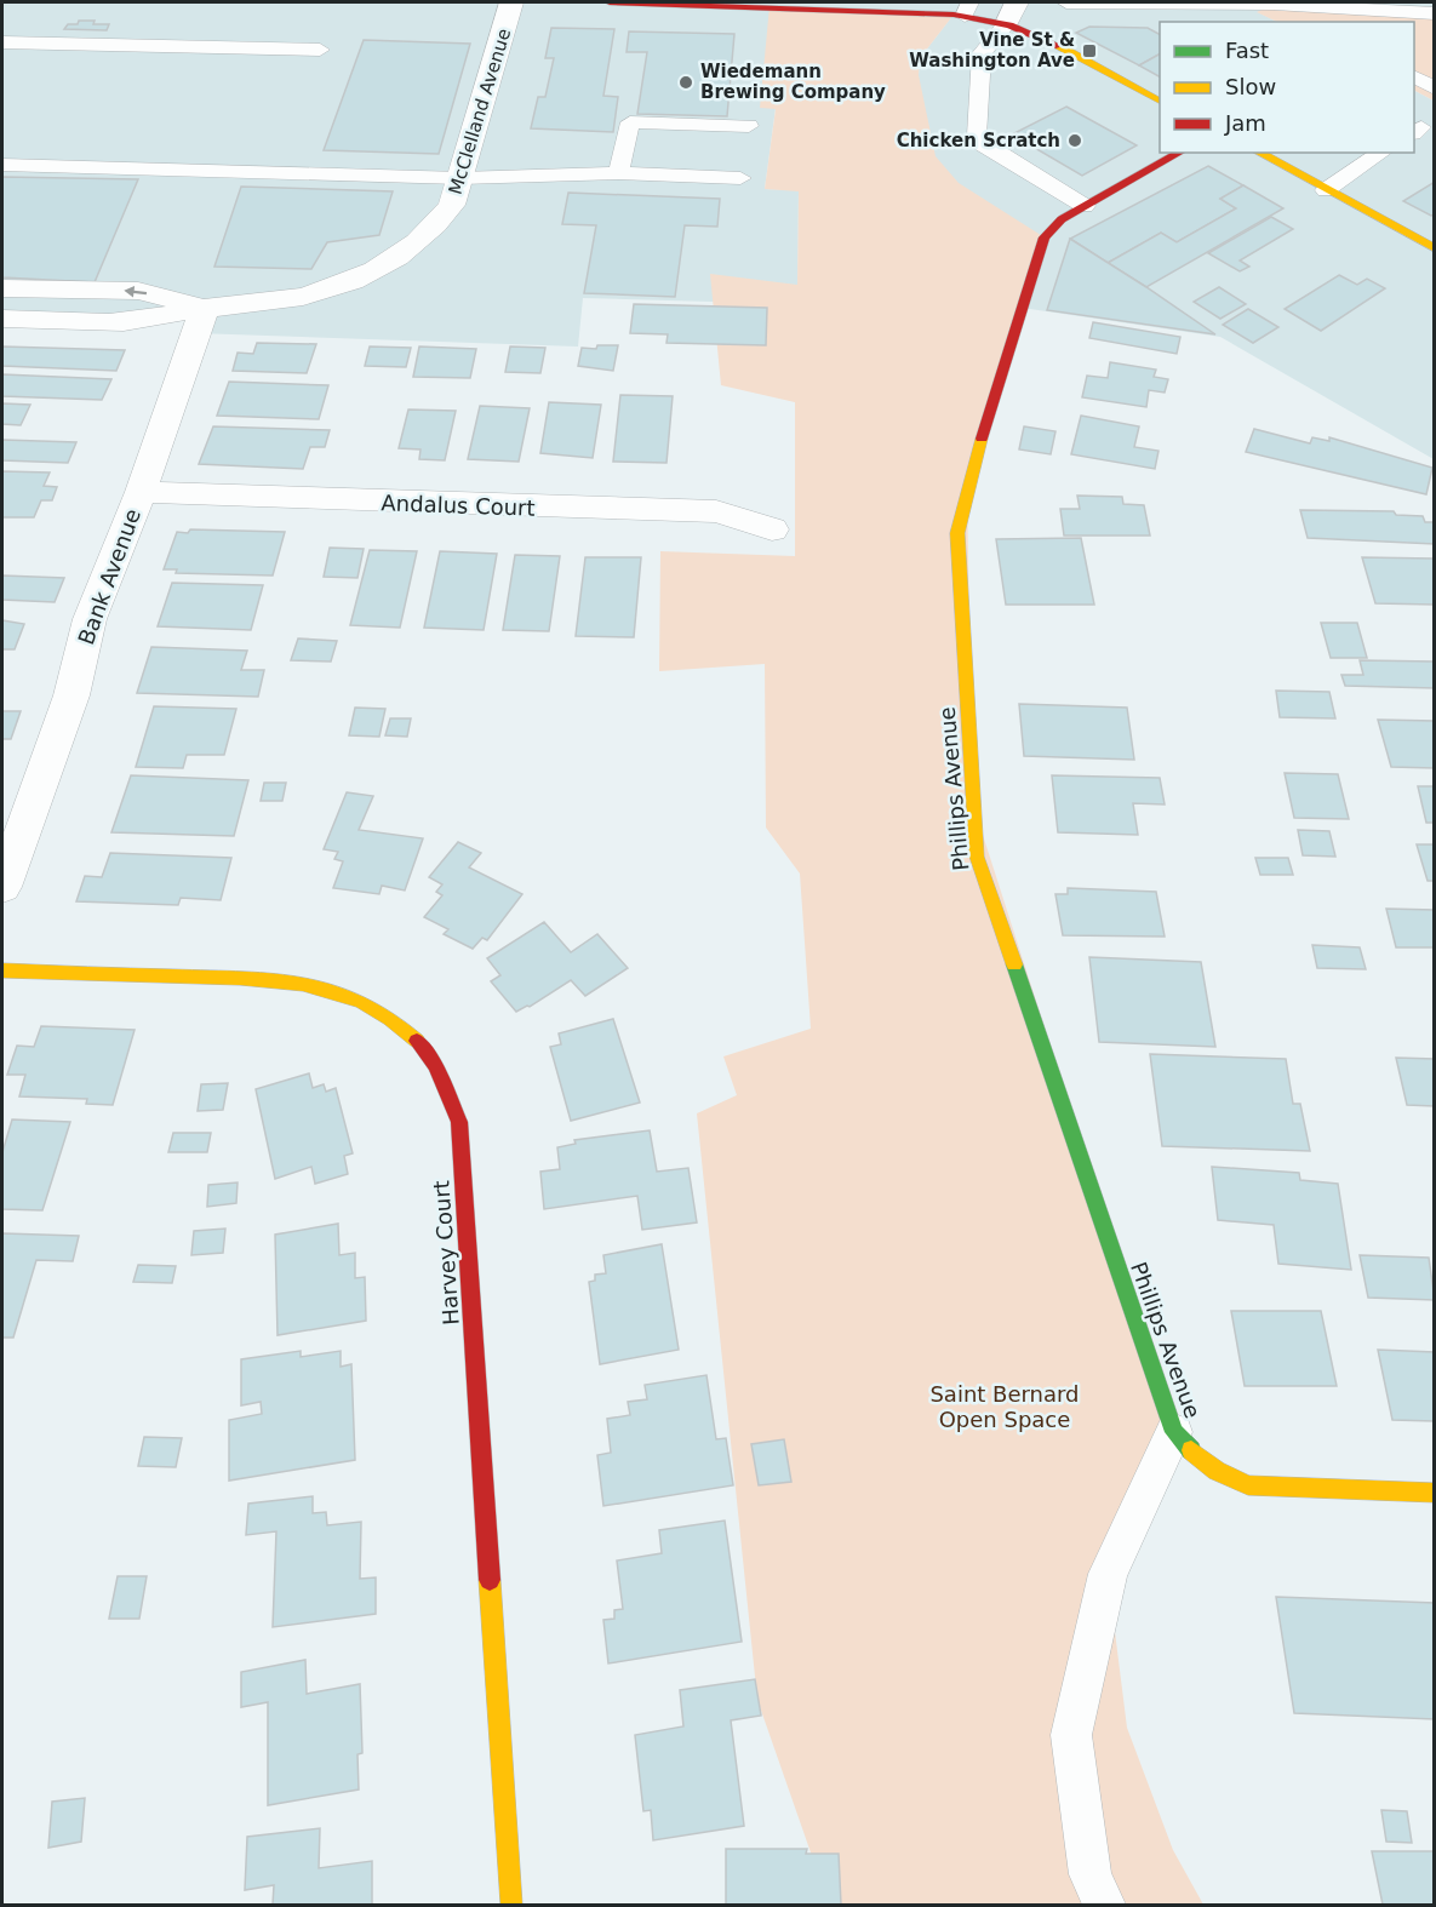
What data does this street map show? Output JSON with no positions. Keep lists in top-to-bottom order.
{
  "streets": {
    "street": [
      "McClelland Avenue",
      "Andalus Court",
      "Bank Avenue",
      "Phillips Avenue",
      "Harvey Court"
    ]
  },
  "crossings": [
    ["McClelland Avenue", "Bank Avenue"],
    ["Andalus Court", "Bank Avenue"]
  ],
  "parks": ["Saint Bernard Open Space"],
  "places": {
    "transit": ["Vine St & Washington Ave"],
    "other": ["Wiedemann Brewing Company", "Chicken Scratch"]
  },
  "legend": ["Fast", "Slow", "Jam"]
}
